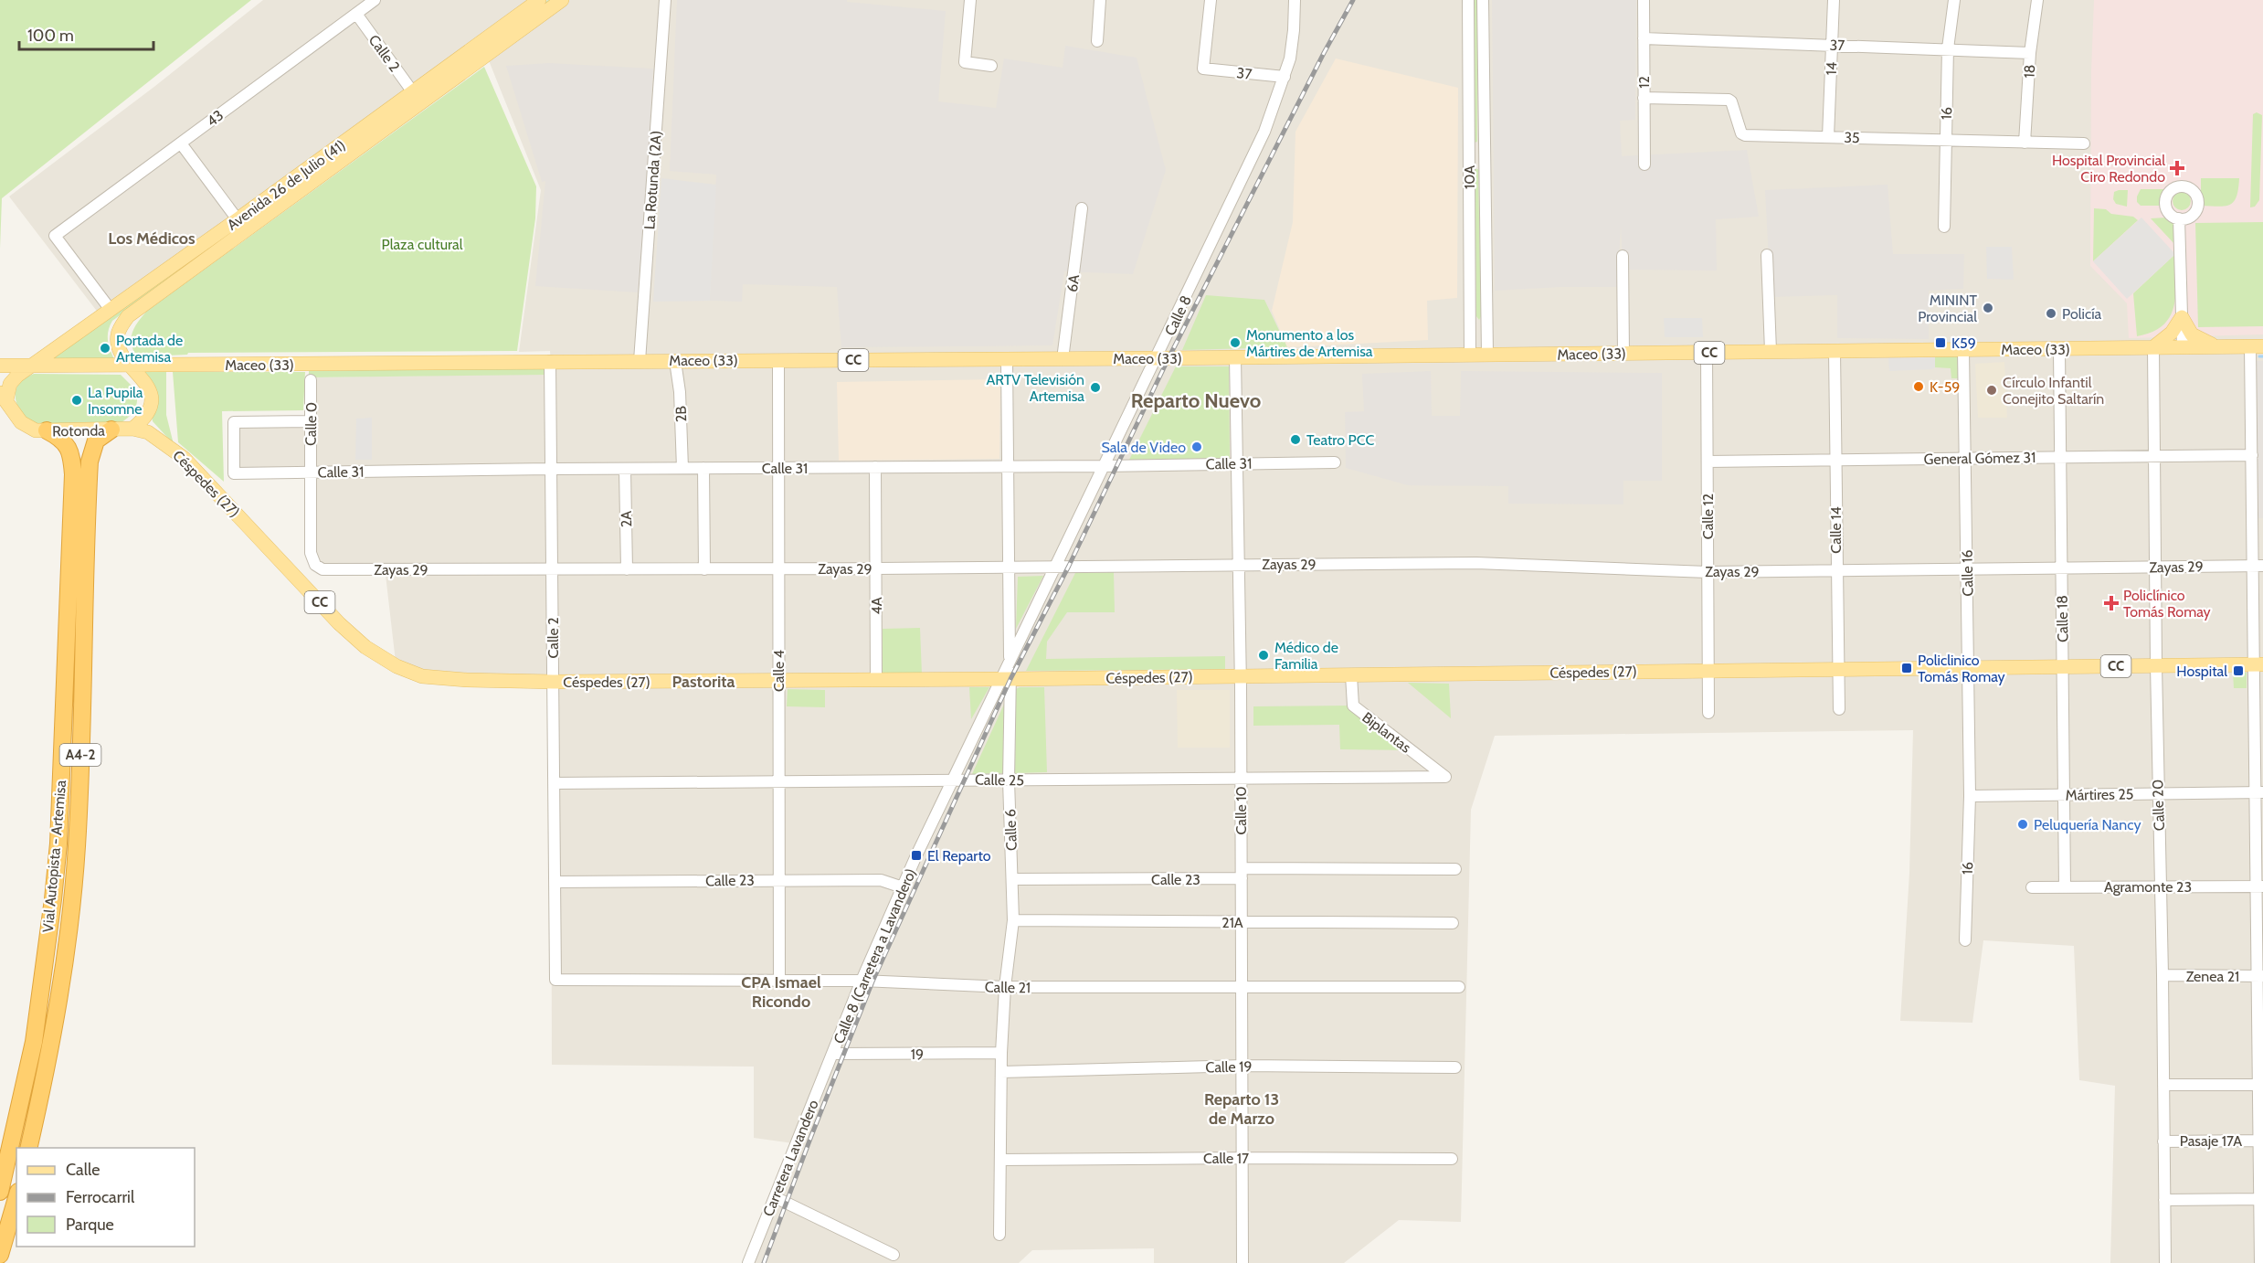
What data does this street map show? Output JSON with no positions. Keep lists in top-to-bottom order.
{
  "streets": {
    "highway": ["A4-2", "Vial Autopista - Artemisa"],
    "main road": [
      "Avenida 26 de Julio (41)",
      "Maceo (33)",
      "CC",
      "Rotonda",
      "Céspedes (27)"
    ],
    "street": [
      "37",
      "Calle 2",
      "14",
      "18",
      "12",
      "16",
      "43",
      "35",
      "10A",
      "La Rotunda (2A)",
      "6A",
      "Calle 8",
      "2B",
      "Calle 0",
      "General Gómez 31",
      "Calle 31",
      "Calle 12",
      "2A",
      "Calle 14",
      "Zayas 29",
      "Calle 16",
      "4A",
      "Calle 18",
      "Calle 4",
      "Biplantas",
      "Calle 25",
      "Mártires 25",
      "Calle 20",
      "Calle 10",
      "Calle 6",
      "Calle 23",
      "Agramonte 23",
      "21A",
      "Calle 8 (Carretera a Lavandero)",
      "Zenea 21",
      "Calle 21",
      "19",
      "Calle 19",
      "Pasaje 17A",
      "Carretera Lavandero",
      "Calle 17"
    ]
  },
  "crossings": [
    ["37", "14"],
    ["37", "18"],
    ["37", "12"],
    ["37", "16"],
    ["37", "Calle 8"],
    ["Calle 2", "43"],
    ["Calle 2", "Avenida 26 de Julio (41)"],
    ["Calle 2", "Maceo (33)"],
    ["Calle 2", "Calle 31"],
    ["Calle 2", "Céspedes (27)"],
    ["Calle 2", "Zayas 29"],
    ["Calle 2", "Calle 25"],
    ["Calle 2", "Calle 23"],
    ["Calle 2", "Calle 21"],
    ["14", "35"],
    ["18", "35"],
    ["12", "35"],
    ["16", "35"],
    ["16", "Calle 16"],
    ["16", "Mártires 25"],
    ["43", "Avenida 26 de Julio (41)"],
    ["10A", "Maceo (33)"],
    ["La Rotunda (2A)", "Maceo (33)"],
    ["Avenida 26 de Julio (41)", "Maceo (33)"],
    ["Avenida 26 de Julio (41)", "CC"],
    ["Avenida 26 de Julio (41)", "Rotonda"],
    ["6A", "Maceo (33)"],
    ["Calle 8", "Maceo (33)"],
    ["Calle 8", "Calle 31"],
    ["Calle 8", "Céspedes (27)"],
    ["Calle 8", "Zayas 29"],
    ["Calle 8", "Calle 6"],
    ["Calle 8", "Calle 8 (Carretera a Lavandero)"],
    ["Maceo (33)", "CC"],
    ["Maceo (33)", "2B"],
    ["Maceo (33)", "Rotonda"],
    ["Maceo (33)", "Calle 12"],
    ["Maceo (33)", "Calle 14"],
    ["Maceo (33)", "Calle 16"],
    ["Maceo (33)", "Calle 18"],
    ["Maceo (33)", "Calle 4"],
    ["Maceo (33)", "Calle 20"],
    ["Maceo (33)", "Calle 10"],
    ["CC", "Rotonda"],
    ["2B", "Calle 31"],
    ["Calle 0", "Calle 31"],
    ["Calle 0", "Zayas 29"],
    ["Rotonda", "Céspedes (27)"],
    ["Rotonda", "Vial Autopista - Artemisa"],
    ["General Gómez 31", "Calle 12"],
    ["General Gómez 31", "Calle 14"],
    ["General Gómez 31", "Calle 16"],
    ["General Gómez 31", "Calle 18"],
    ["General Gómez 31", "Calle 20"],
    ["Calle 31", "2A"],
    ["Calle 31", "4A"],
    ["Calle 31", "Calle 4"],
    ["Calle 31", "Calle 10"],
    ["Céspedes (27)", "Calle 12"],
    ["Céspedes (27)", "Calle 14"],
    ["Céspedes (27)", "Calle 16"],
    ["Céspedes (27)", "4A"],
    ["Céspedes (27)", "Calle 18"],
    ["Céspedes (27)", "Calle 4"],
    ["Céspedes (27)", "Biplantas"],
    ["Céspedes (27)", "Calle 20"],
    ["Céspedes (27)", "Calle 10"],
    ["Céspedes (27)", "Calle 6"],
    ["Céspedes (27)", "Calle 8 (Carretera a Lavandero)"],
    ["Calle 12", "Zayas 29"],
    ["2A", "Zayas 29"],
    ["Calle 14", "Zayas 29"],
    ["Zayas 29", "Calle 16"],
    ["Zayas 29", "4A"],
    ["Zayas 29", "Calle 18"],
    ["Zayas 29", "Calle 4"],
    ["Zayas 29", "Calle 20"],
    ["Zayas 29", "Calle 10"],
    ["Calle 16", "Mártires 25"],
    ["Calle 18", "Mártires 25"],
    ["Calle 18", "Agramonte 23"],
    ["Calle 4", "Calle 25"],
    ["Calle 4", "Calle 23"],
    ["Calle 4", "Calle 21"],
    ["Biplantas", "Calle 25"],
    ["Calle 25", "Calle 10"],
    ["Calle 25", "Calle 6"],
    ["Calle 25", "Calle 8 (Carretera a Lavandero)"],
    ["Mártires 25", "Calle 20"],
    ["Calle 20", "Agramonte 23"],
    ["Calle 20", "Zenea 21"],
    ["Calle 20", "Pasaje 17A"],
    ["Calle 10", "Calle 23"],
    ["Calle 10", "21A"],
    ["Calle 10", "Calle 21"],
    ["Calle 10", "Calle 19"],
    ["Calle 10", "Calle 17"],
    ["Calle 6", "Calle 23"],
    ["Calle 6", "21A"],
    ["Calle 6", "Calle 8 (Carretera a Lavandero)"],
    ["Calle 6", "Calle 21"],
    ["Calle 6", "19"],
    ["Calle 6", "Calle 19"],
    ["Calle 6", "Calle 17"],
    ["Calle 23", "Calle 8 (Carretera a Lavandero)"],
    ["Calle 8 (Carretera a Lavandero)", "Calle 21"],
    ["Calle 8 (Carretera a Lavandero)", "19"],
    ["Calle 8 (Carretera a Lavandero)", "Carretera Lavandero"],
    ["19", "Carretera Lavandero"]
  ],
  "districts": [
    "Los Médicos",
    "Reparto Nuevo",
    "Pastorita",
    "CPA Ismael Ricondo",
    "Reparto 13 de Marzo"
  ],
  "parks": ["Plaza cultural"],
  "places": {
    "health": ["Hospital Provincial Ciro Redondo", "Policlínico Tomás Romay"],
    "other": [
      "MININT Provincial",
      "Policía",
      "Monumento a los Mártires de Artemisa",
      "Portada de Artemisa",
      "K-59",
      "ARTV Televisión Artemisa",
      "Círculo Infantil Conejito Saltarín",
      "La Pupila Insomne",
      "Teatro PCC",
      "Sala de Video",
      "Médico de Familia",
      "Peluquería Nancy"
    ],
    "transit": [
      "K59",
      "Policlinico Tomás Romay",
      "Hospital",
      "El Reparto"
    ]
  },
  "legend": ["Calle", "Ferrocarril", "Parque"],
  "scale_bar": "100 m"
}
